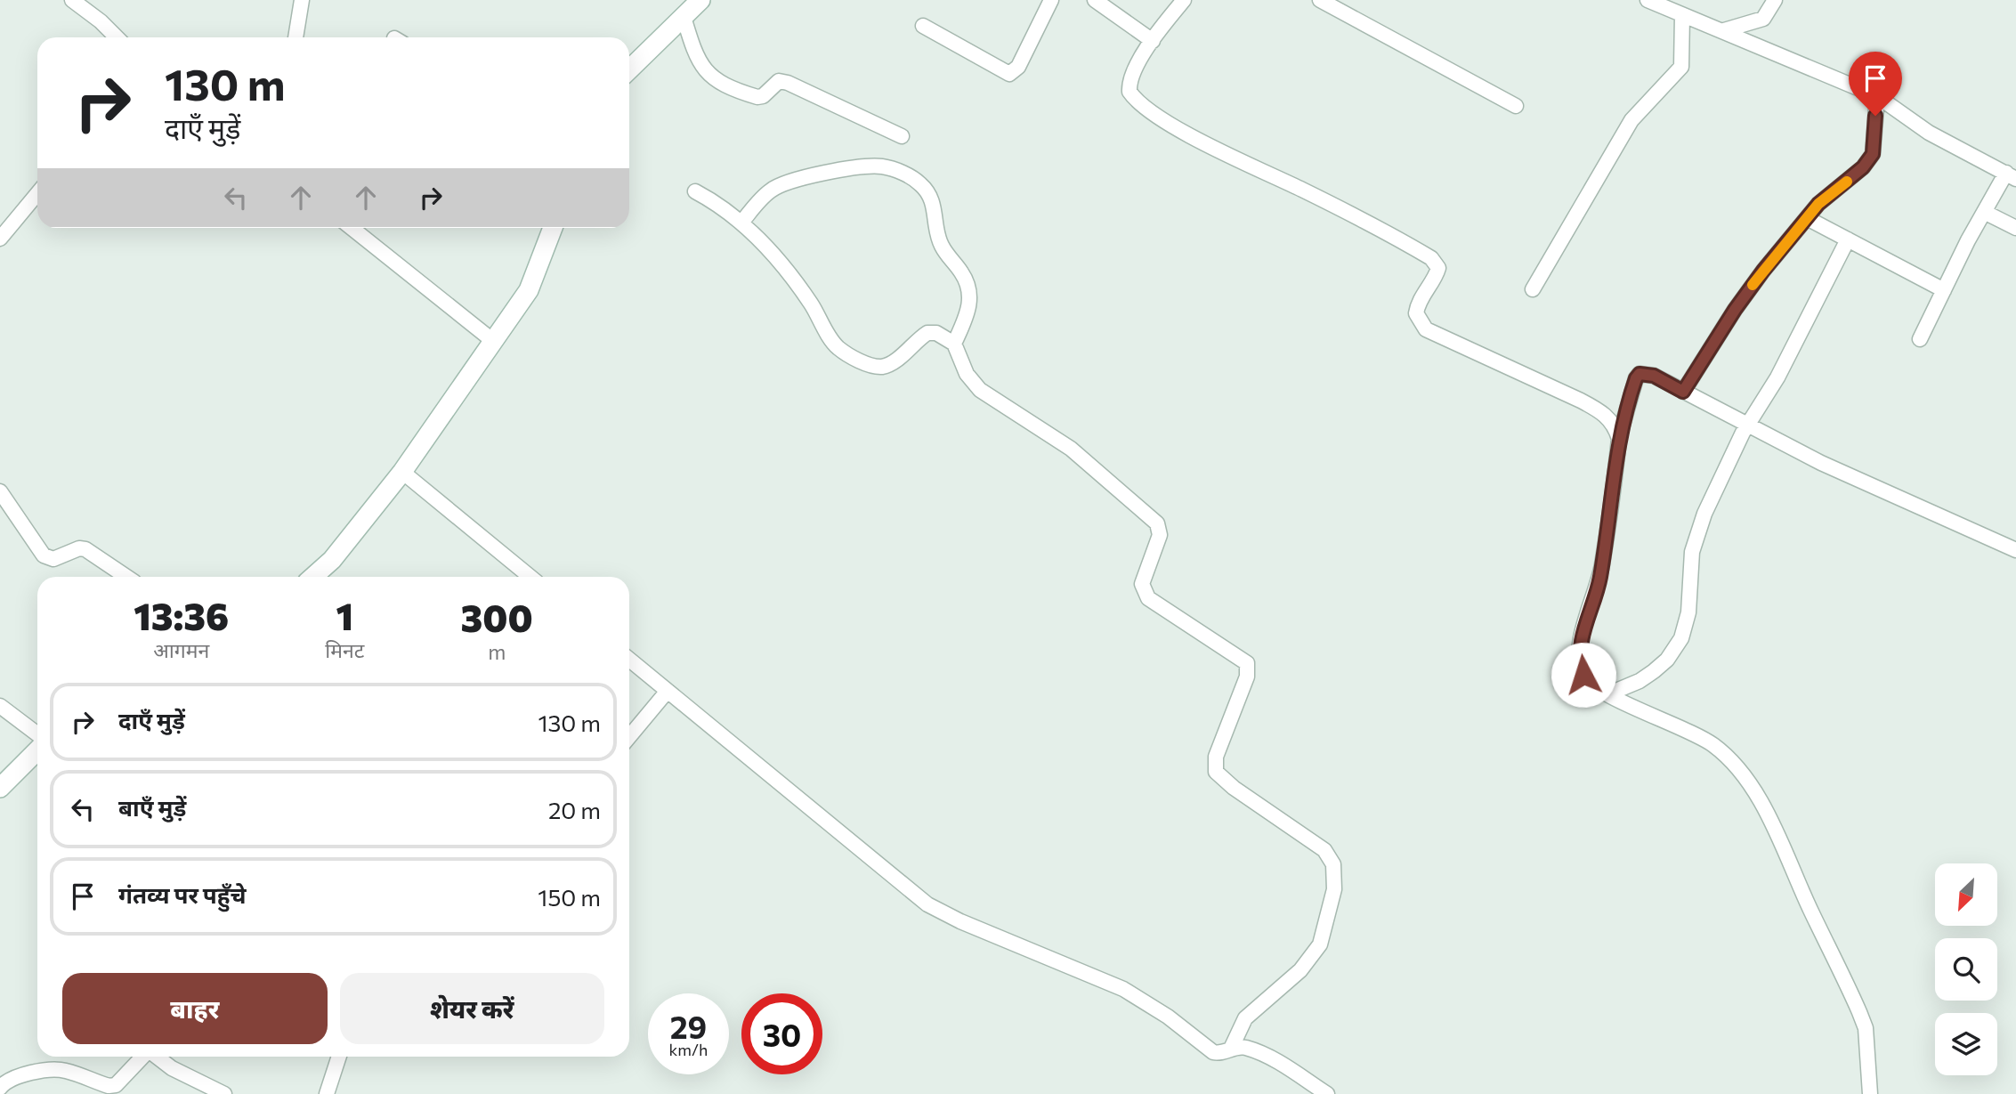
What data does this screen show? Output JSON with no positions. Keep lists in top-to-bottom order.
{
  "north": "bottom left",
  "page": {
    "turn": ["130 m", "दाएँ मुड़ें"],
    "eta": [
      "13:36",
      "आगमन",
      "1",
      "मिनट",
      "300",
      "m"
    ],
    "list": [
      {
        "name": "दाएँ मुड़ें",
        "value": "130 m"
      },
      {
        "name": "बाएँ मुड़ें",
        "value": "20 m"
      },
      {
        "name": "गंतव्य पर पहुँचे",
        "value": "150 m"
      }
    ],
    "buttons": ["बाहर", "शेयर करें"],
    "speed": "29 km/h",
    "limit": "30"
  }
}
